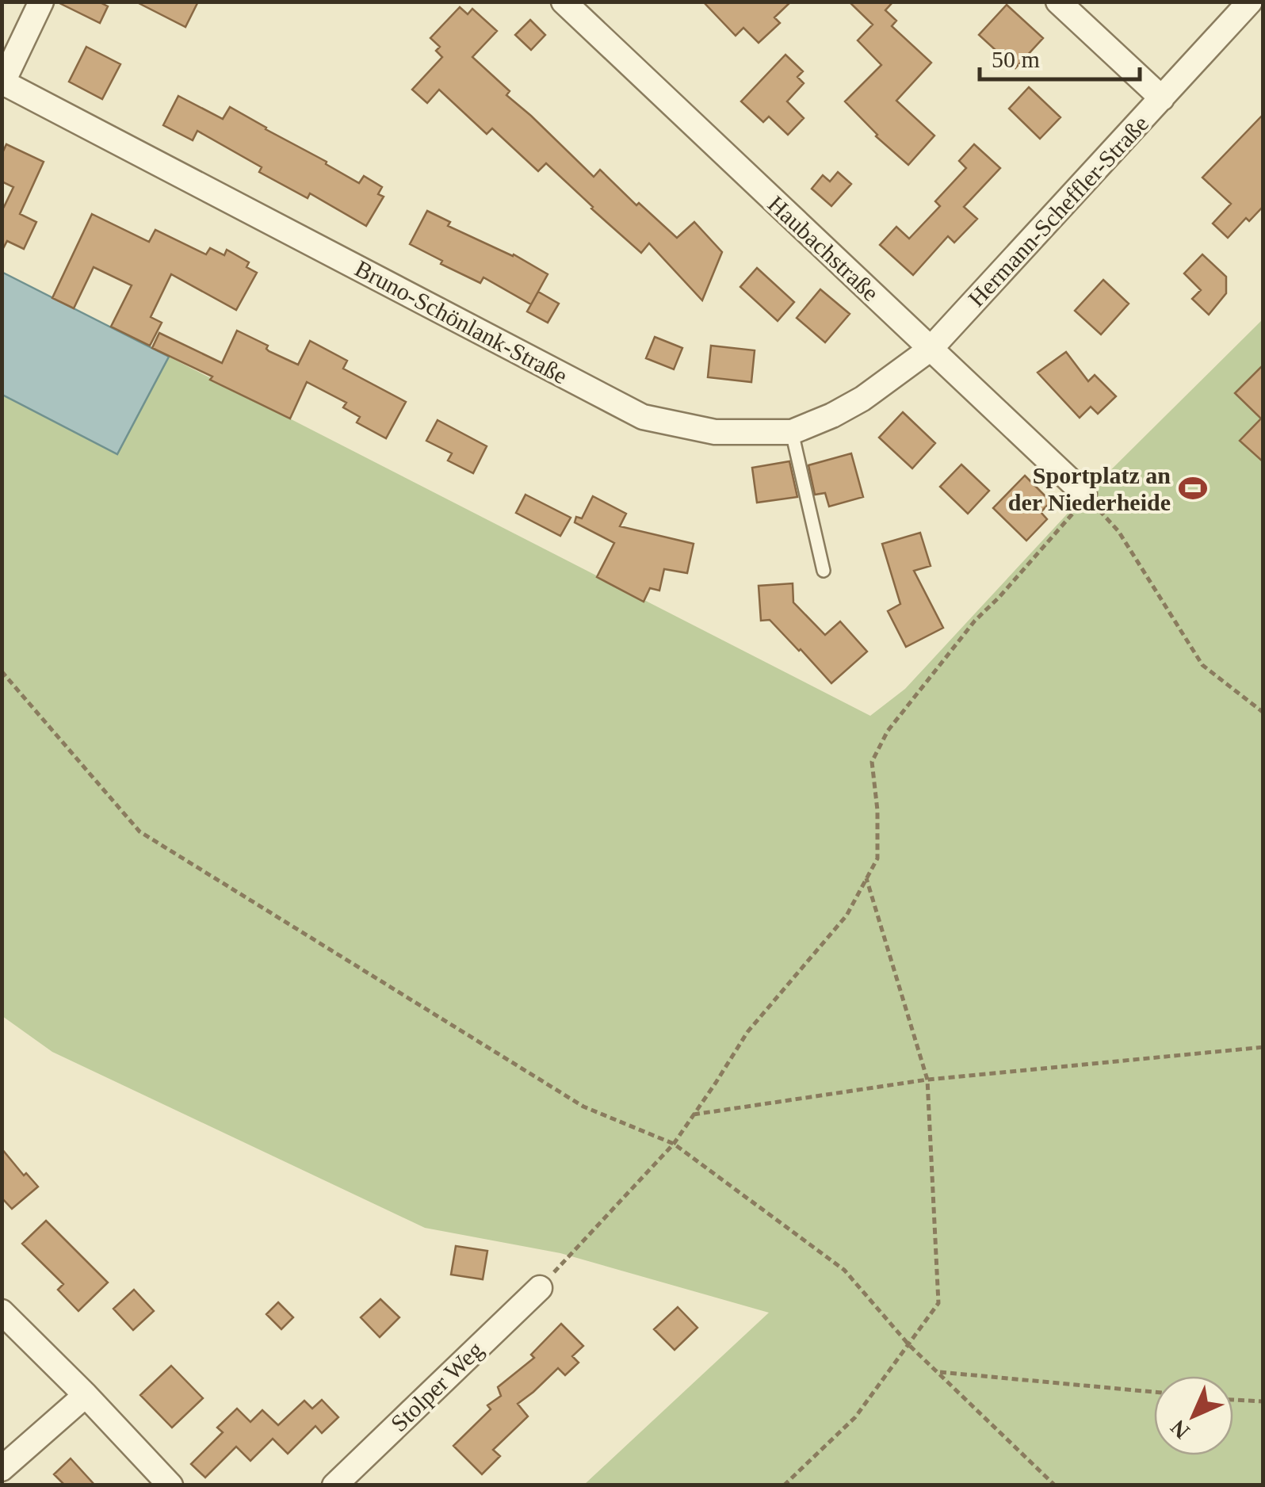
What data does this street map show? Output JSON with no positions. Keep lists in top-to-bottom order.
{
  "streets": {
    "street": [
      "Hermann-Scheffler-Straße",
      "Haubachstraße",
      "Bruno-Schönlank-Straße",
      "Stolper Weg"
    ]
  },
  "crossings": [
    ["Hermann-Scheffler-Straße", "Haubachstraße"],
    ["Hermann-Scheffler-Straße", "Bruno-Schönlank-Straße"],
    ["Haubachstraße", "Bruno-Schönlank-Straße"]
  ],
  "places": {
    "sports": ["Sportplatz an der Niederheide"]
  },
  "scale_bar": "50 m",
  "north": "bottom left"
}
